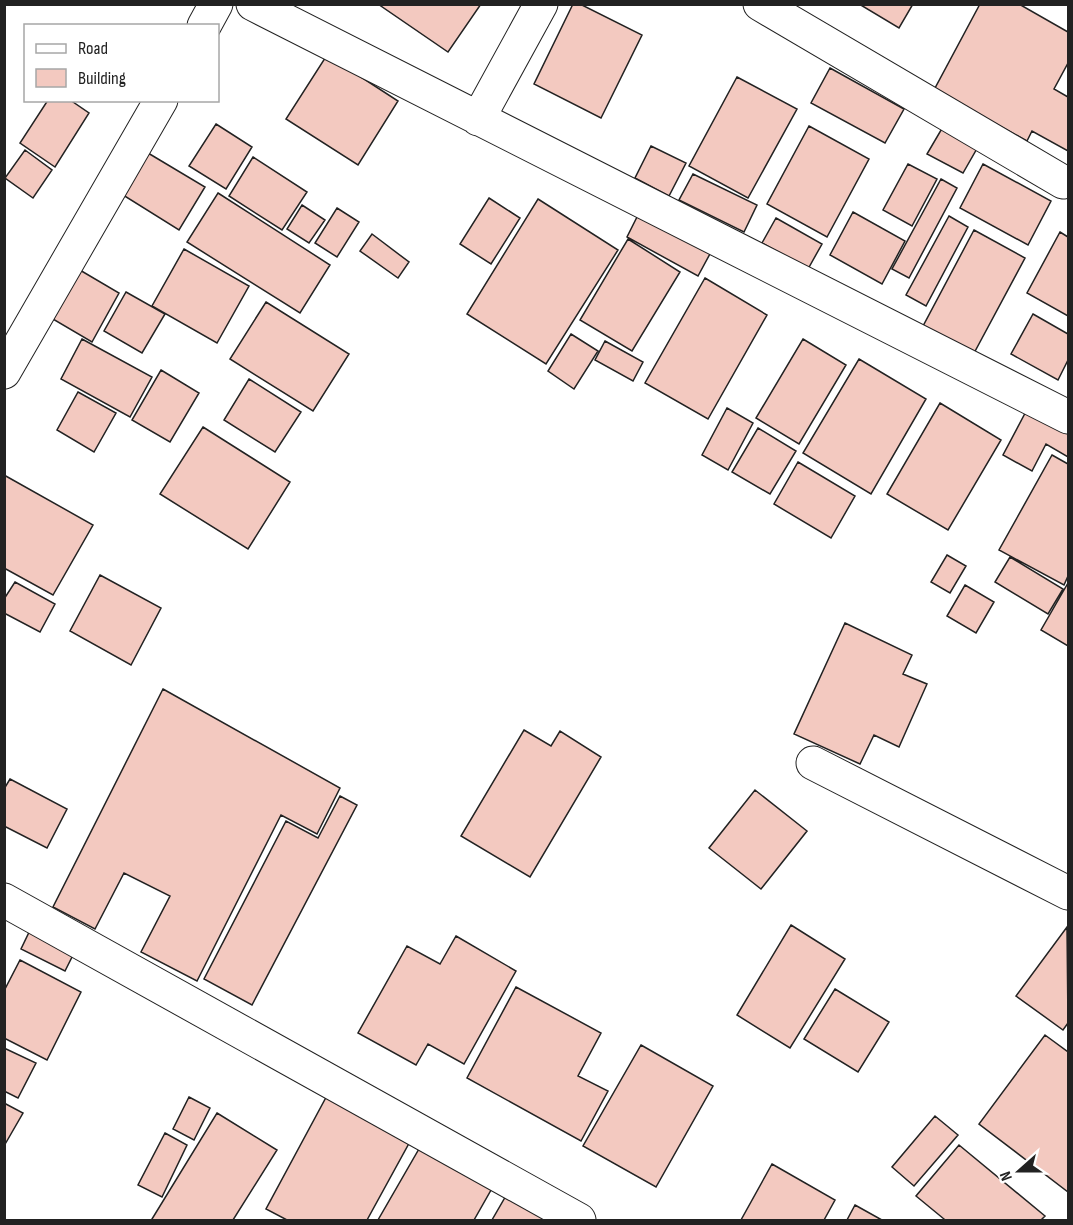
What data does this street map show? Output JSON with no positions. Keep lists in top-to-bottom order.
{
  "legend": ["Road", "Building"],
  "north": "left"
}
